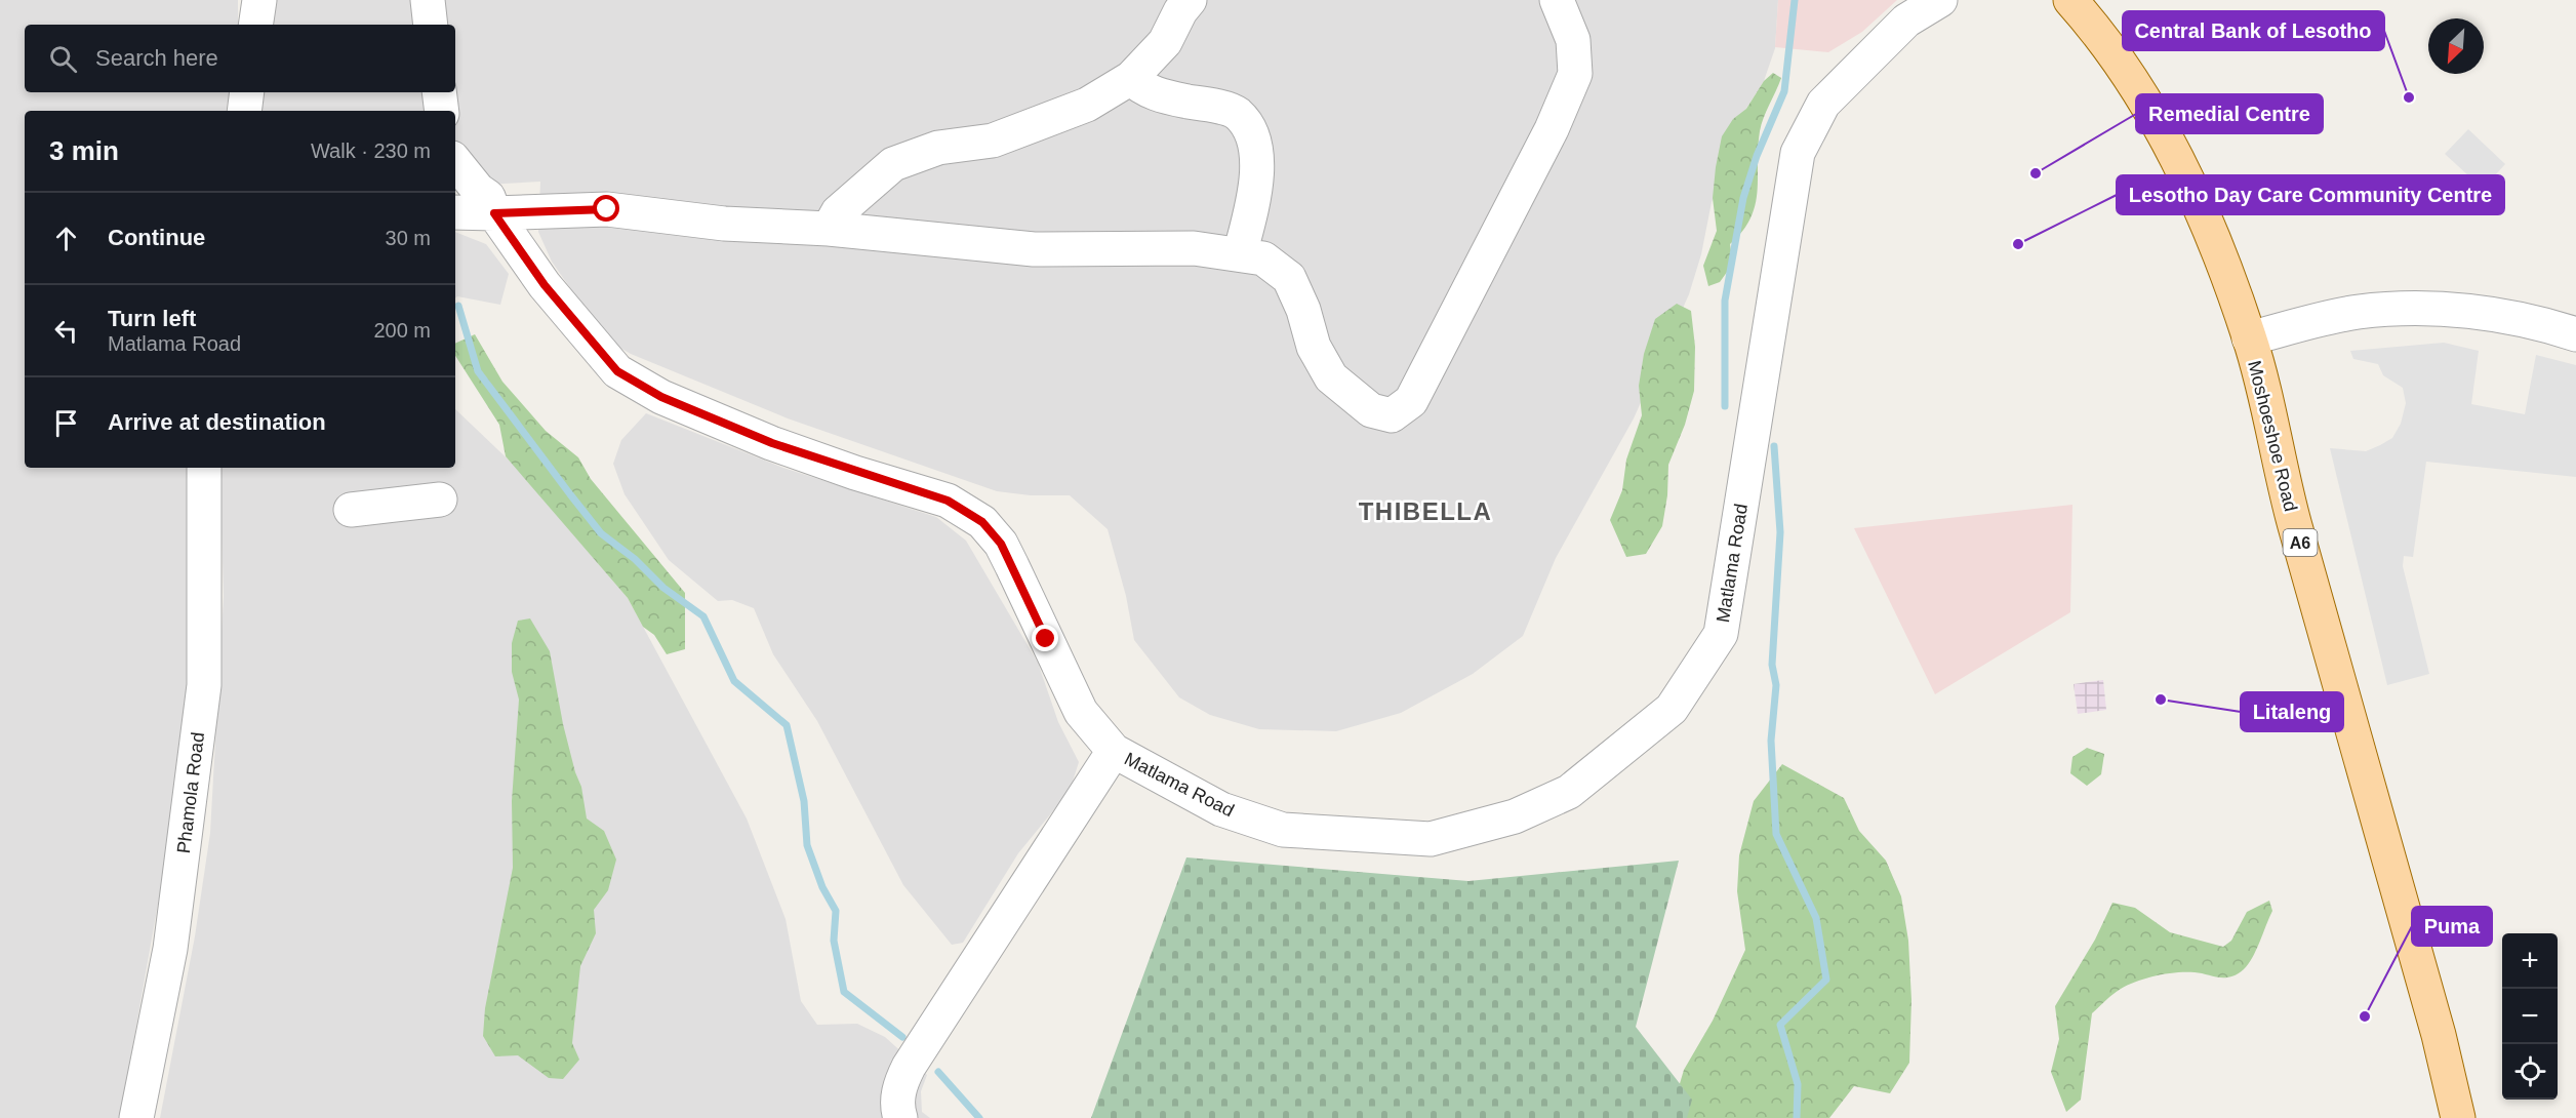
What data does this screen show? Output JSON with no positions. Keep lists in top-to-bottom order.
{
  "streets": {
    "main road": ["Moshoeshoe Road", "A6"],
    "street": ["Matlama Road", "Phamola Road"]
  },
  "districts": ["THIBELLA"],
  "places": [
    "Central Bank of Lesotho",
    "Remedial Centre",
    "Lesotho Day Care Community Centre",
    "Litaleng",
    "Puma"
  ],
  "north": "bottom left",
  "page": {
    "search": "Search here",
    "heading": ["3 min", "Walk · 230 m"],
    "list": [
      ["Continue", "30 m"],
      ["Turn left", "Matlama Road", "200 m"],
      "Arrive at destination"
    ],
    "map_buttons": ["+", "−"]
  }
}
